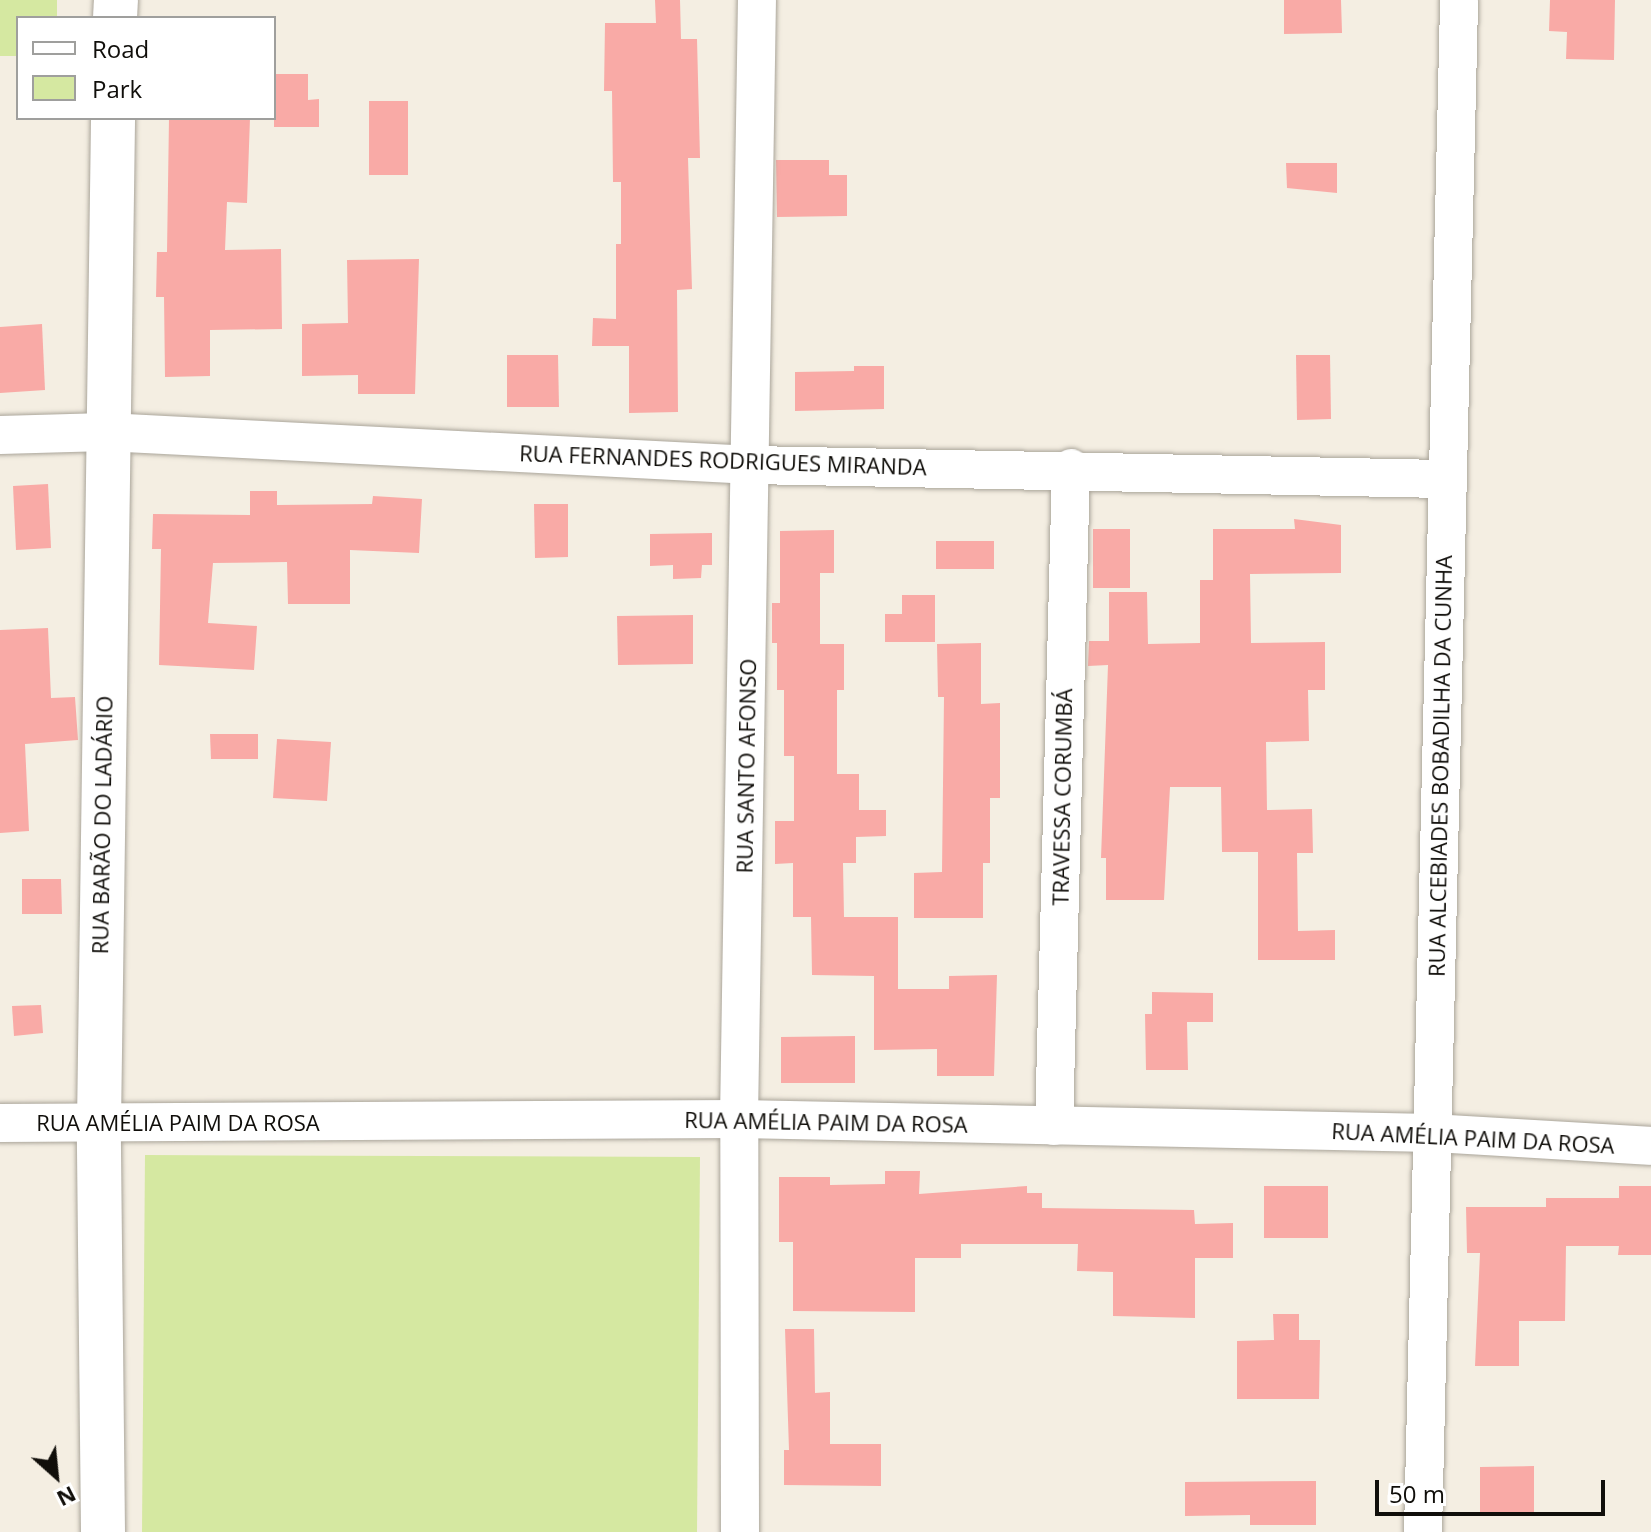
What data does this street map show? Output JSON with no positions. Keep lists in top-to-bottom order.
{
  "streets": {
    "main road": ["RUA BARÃO DO LADÁRIO"],
    "street": [
      "RUA FERNANDES RODRIGUES MIRANDA",
      "RUA SANTO AFONSO",
      "RUA ALCEBIADES BOBADILHA DA CUNHA",
      "TRAVESSA CORUMBÁ",
      "RUA AMÉLIA PAIM DA ROSA"
    ]
  },
  "crossings": [
    ["RUA FERNANDES RODRIGUES MIRANDA", "RUA SANTO AFONSO"],
    ["RUA FERNANDES RODRIGUES MIRANDA", "RUA ALCEBIADES BOBADILHA DA CUNHA"],
    ["RUA FERNANDES RODRIGUES MIRANDA", "TRAVESSA CORUMBÁ"],
    ["RUA FERNANDES RODRIGUES MIRANDA", "RUA BARÃO DO LADÁRIO"],
    ["RUA SANTO AFONSO", "RUA AMÉLIA PAIM DA ROSA"],
    ["RUA ALCEBIADES BOBADILHA DA CUNHA", "RUA AMÉLIA PAIM DA ROSA"],
    ["TRAVESSA CORUMBÁ", "RUA AMÉLIA PAIM DA ROSA"],
    ["RUA BARÃO DO LADÁRIO", "RUA AMÉLIA PAIM DA ROSA"]
  ],
  "legend": ["Road", "Park"],
  "scale_bar": "50 m",
  "north": "bottom right"
}
